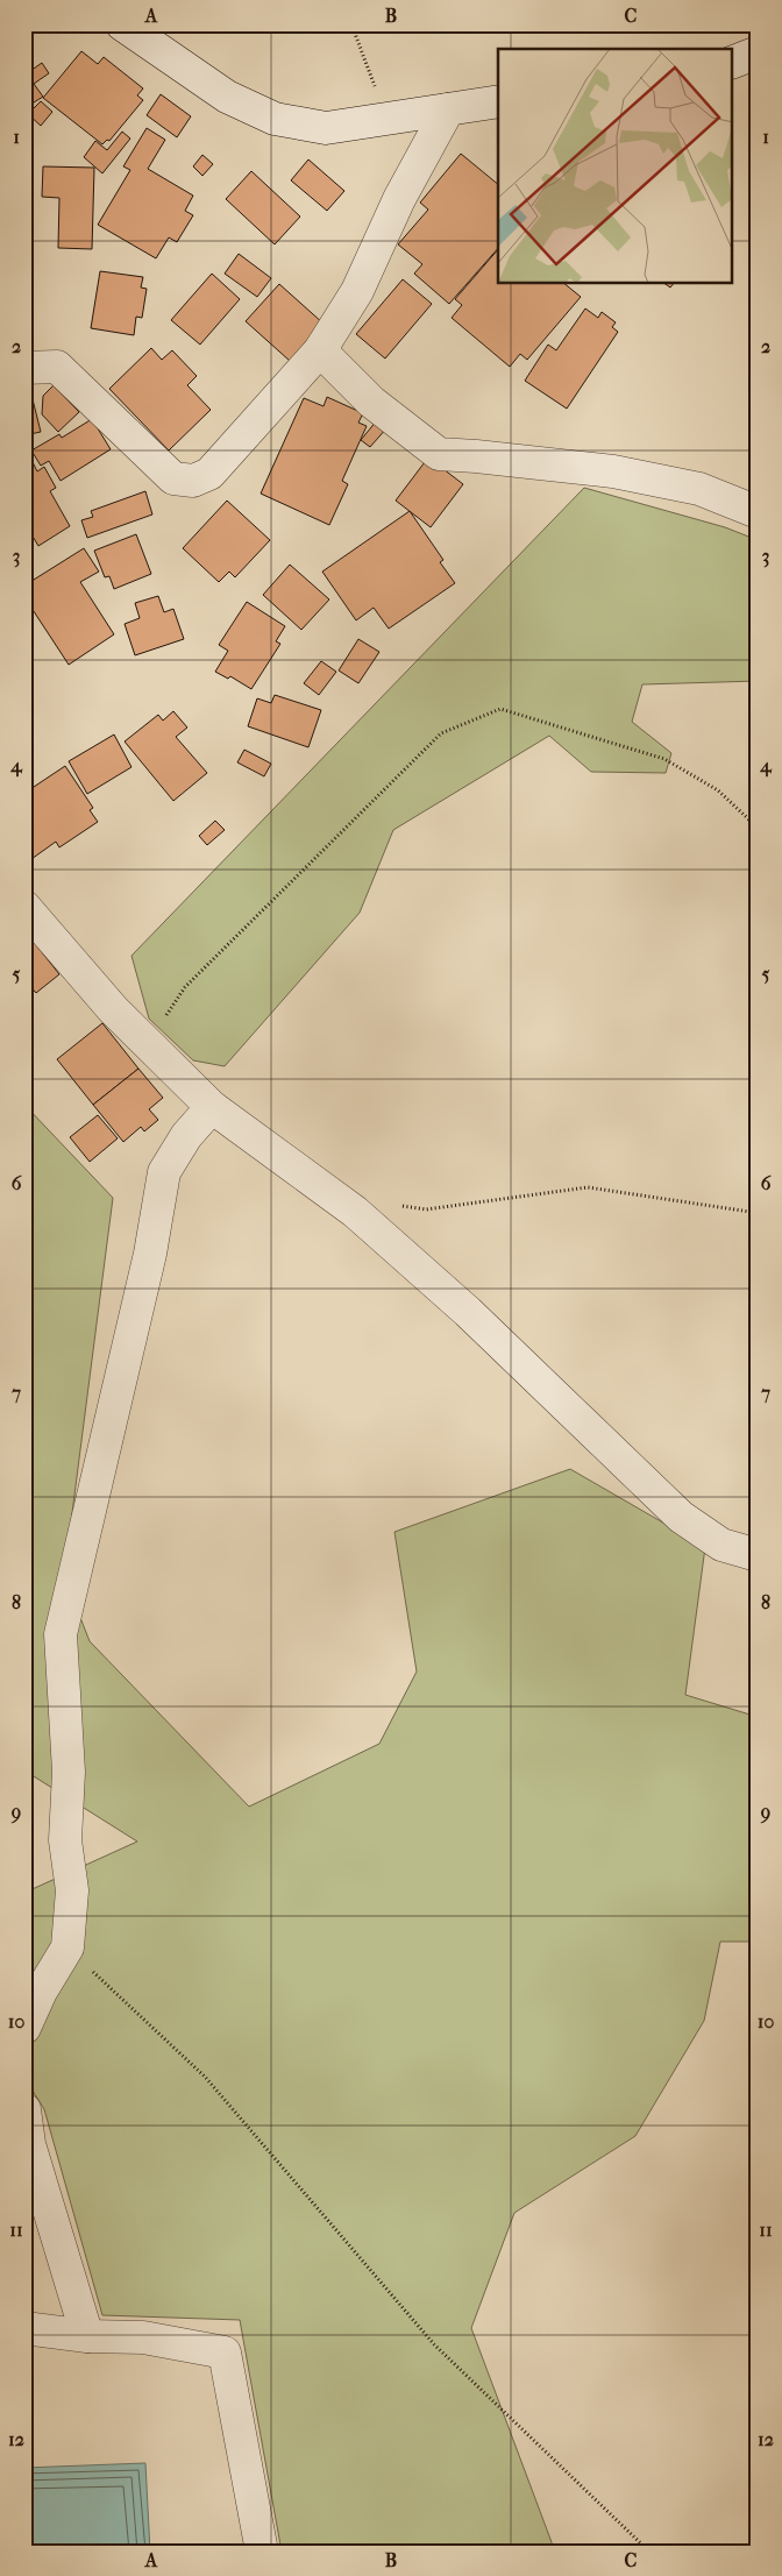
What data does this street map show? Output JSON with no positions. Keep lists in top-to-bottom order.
{
  "grid": {
    "columns": ["A", "B", "C"],
    "rows": [
      "1",
      "2",
      "3",
      "4",
      "5",
      "6",
      "7",
      "8",
      "9",
      "10",
      "11",
      "12"
    ]
  }
}
